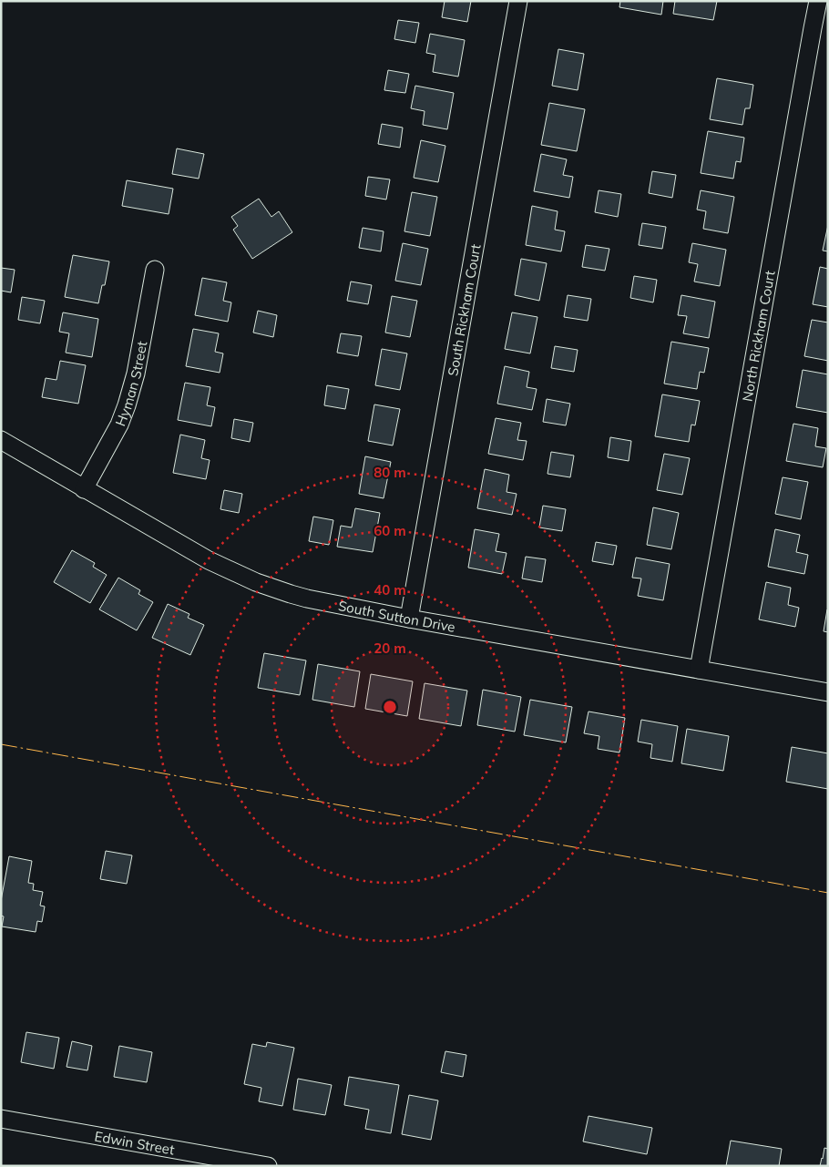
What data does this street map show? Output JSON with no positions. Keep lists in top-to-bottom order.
{
  "streets": {
    "street": [
      "South Rickham Court",
      "North Rickham Court",
      "Hyman Street",
      "South Sutton Drive",
      "Edwin Street"
    ]
  },
  "crossings": [
    ["South Rickham Court", "South Sutton Drive"],
    ["North Rickham Court", "South Sutton Drive"],
    ["Hyman Street", "South Sutton Drive"]
  ],
  "rings": [
    "80 m",
    "60 m",
    "40 m",
    "20 m"
  ]
}
